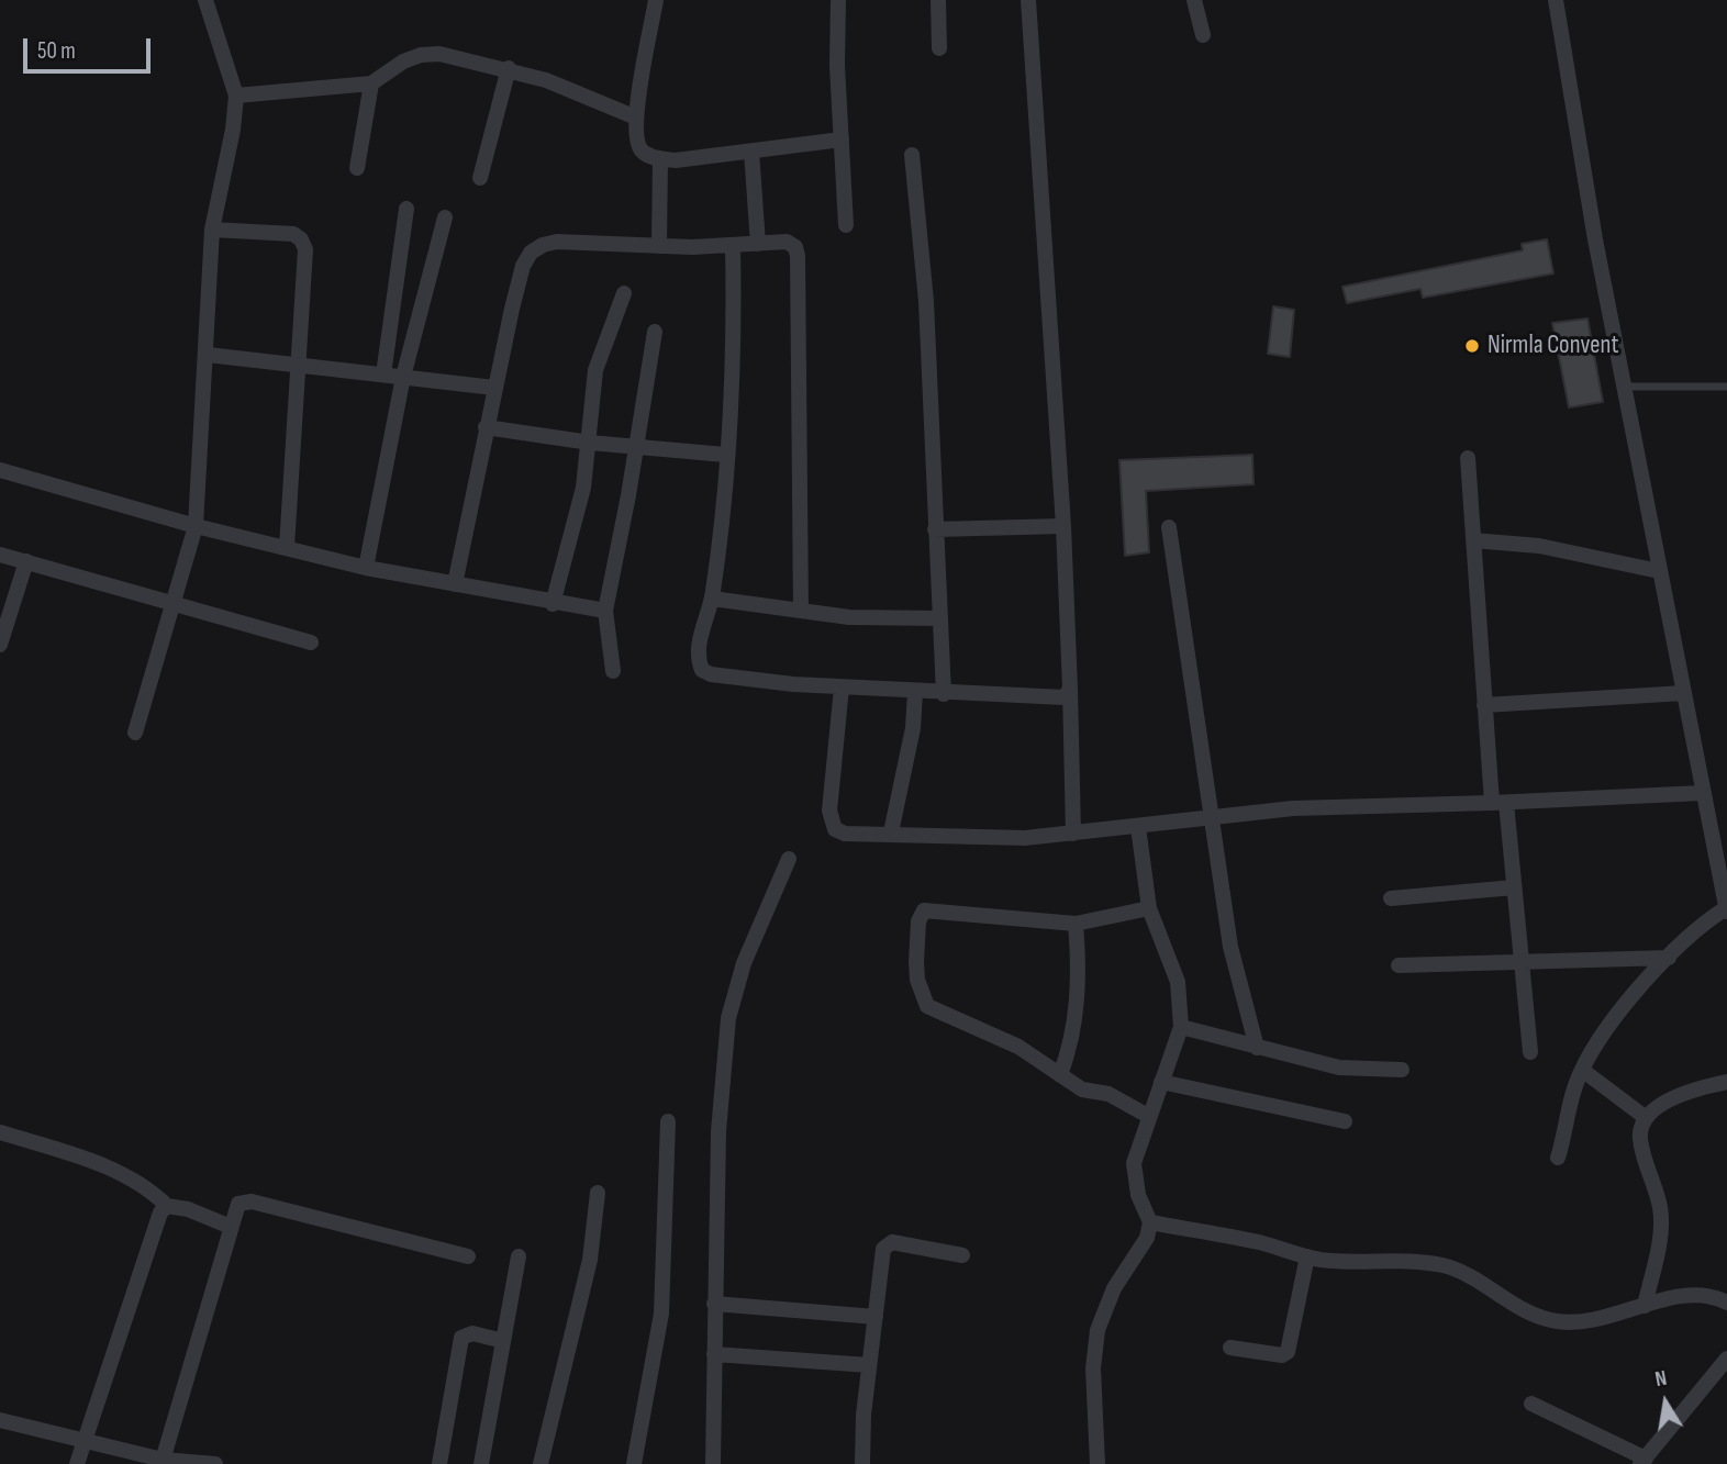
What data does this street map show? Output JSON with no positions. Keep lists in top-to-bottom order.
{
  "places": ["Nirmla Convent"],
  "scale_bar": "50 m",
  "north": "top"
}
